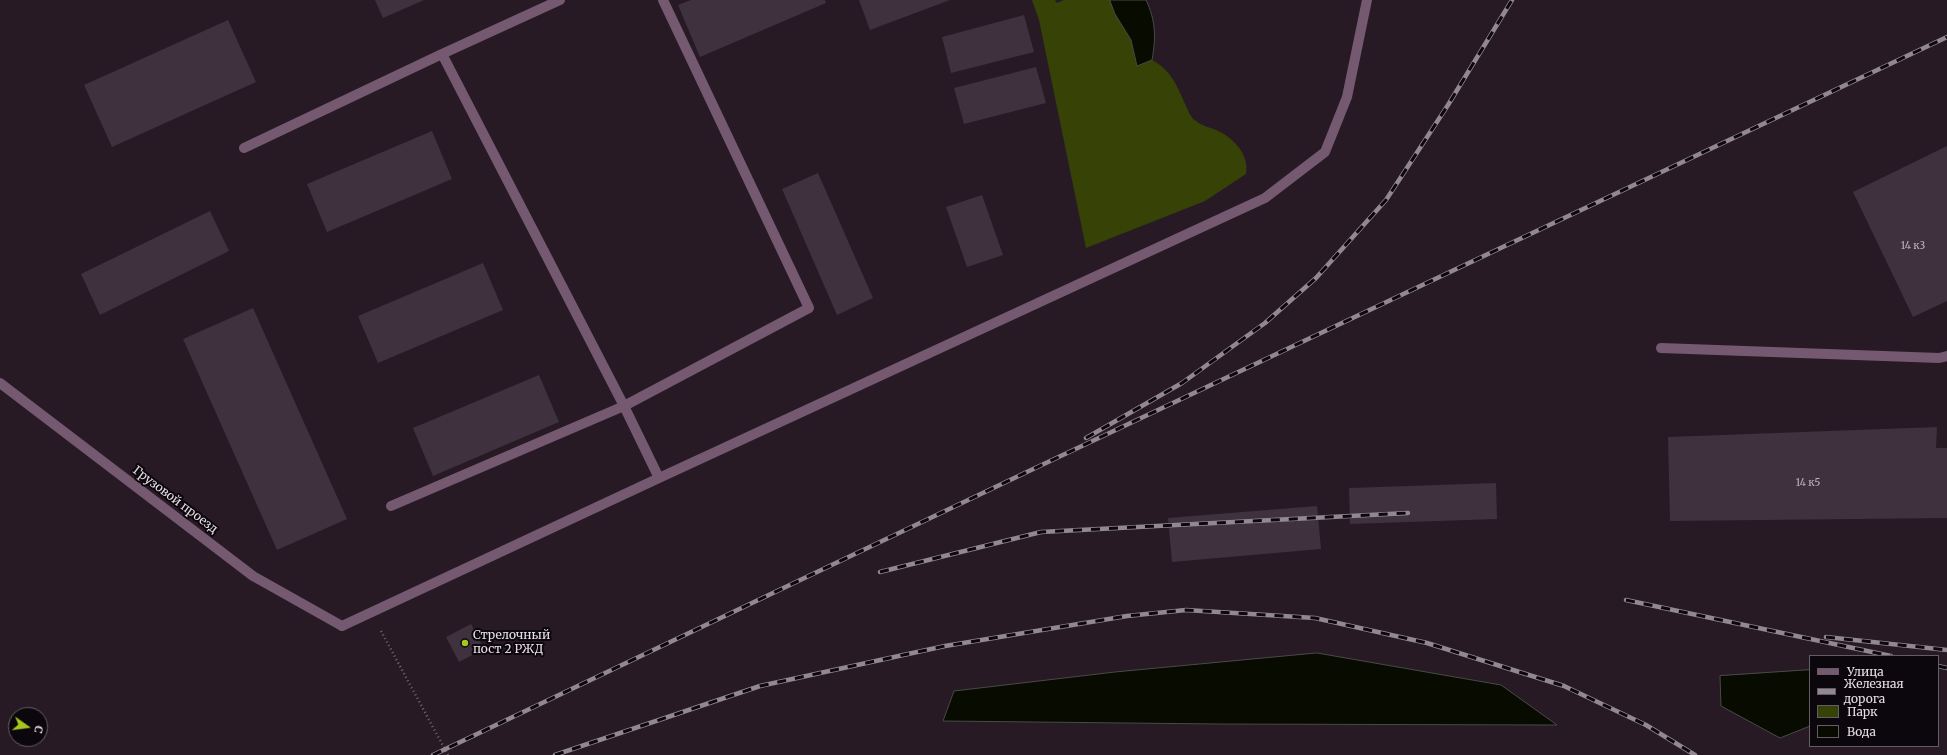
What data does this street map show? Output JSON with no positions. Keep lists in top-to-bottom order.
{
  "streets": {
    "street": ["Грузовой проезд"]
  },
  "places": ["Стрелочный пост 2 РЖД"],
  "house_numbers": ["14 к3", "14 к5"],
  "legend": [
    "Улица",
    "Железная дорога",
    "Парк",
    "Вода"
  ],
  "north": "right"
}
